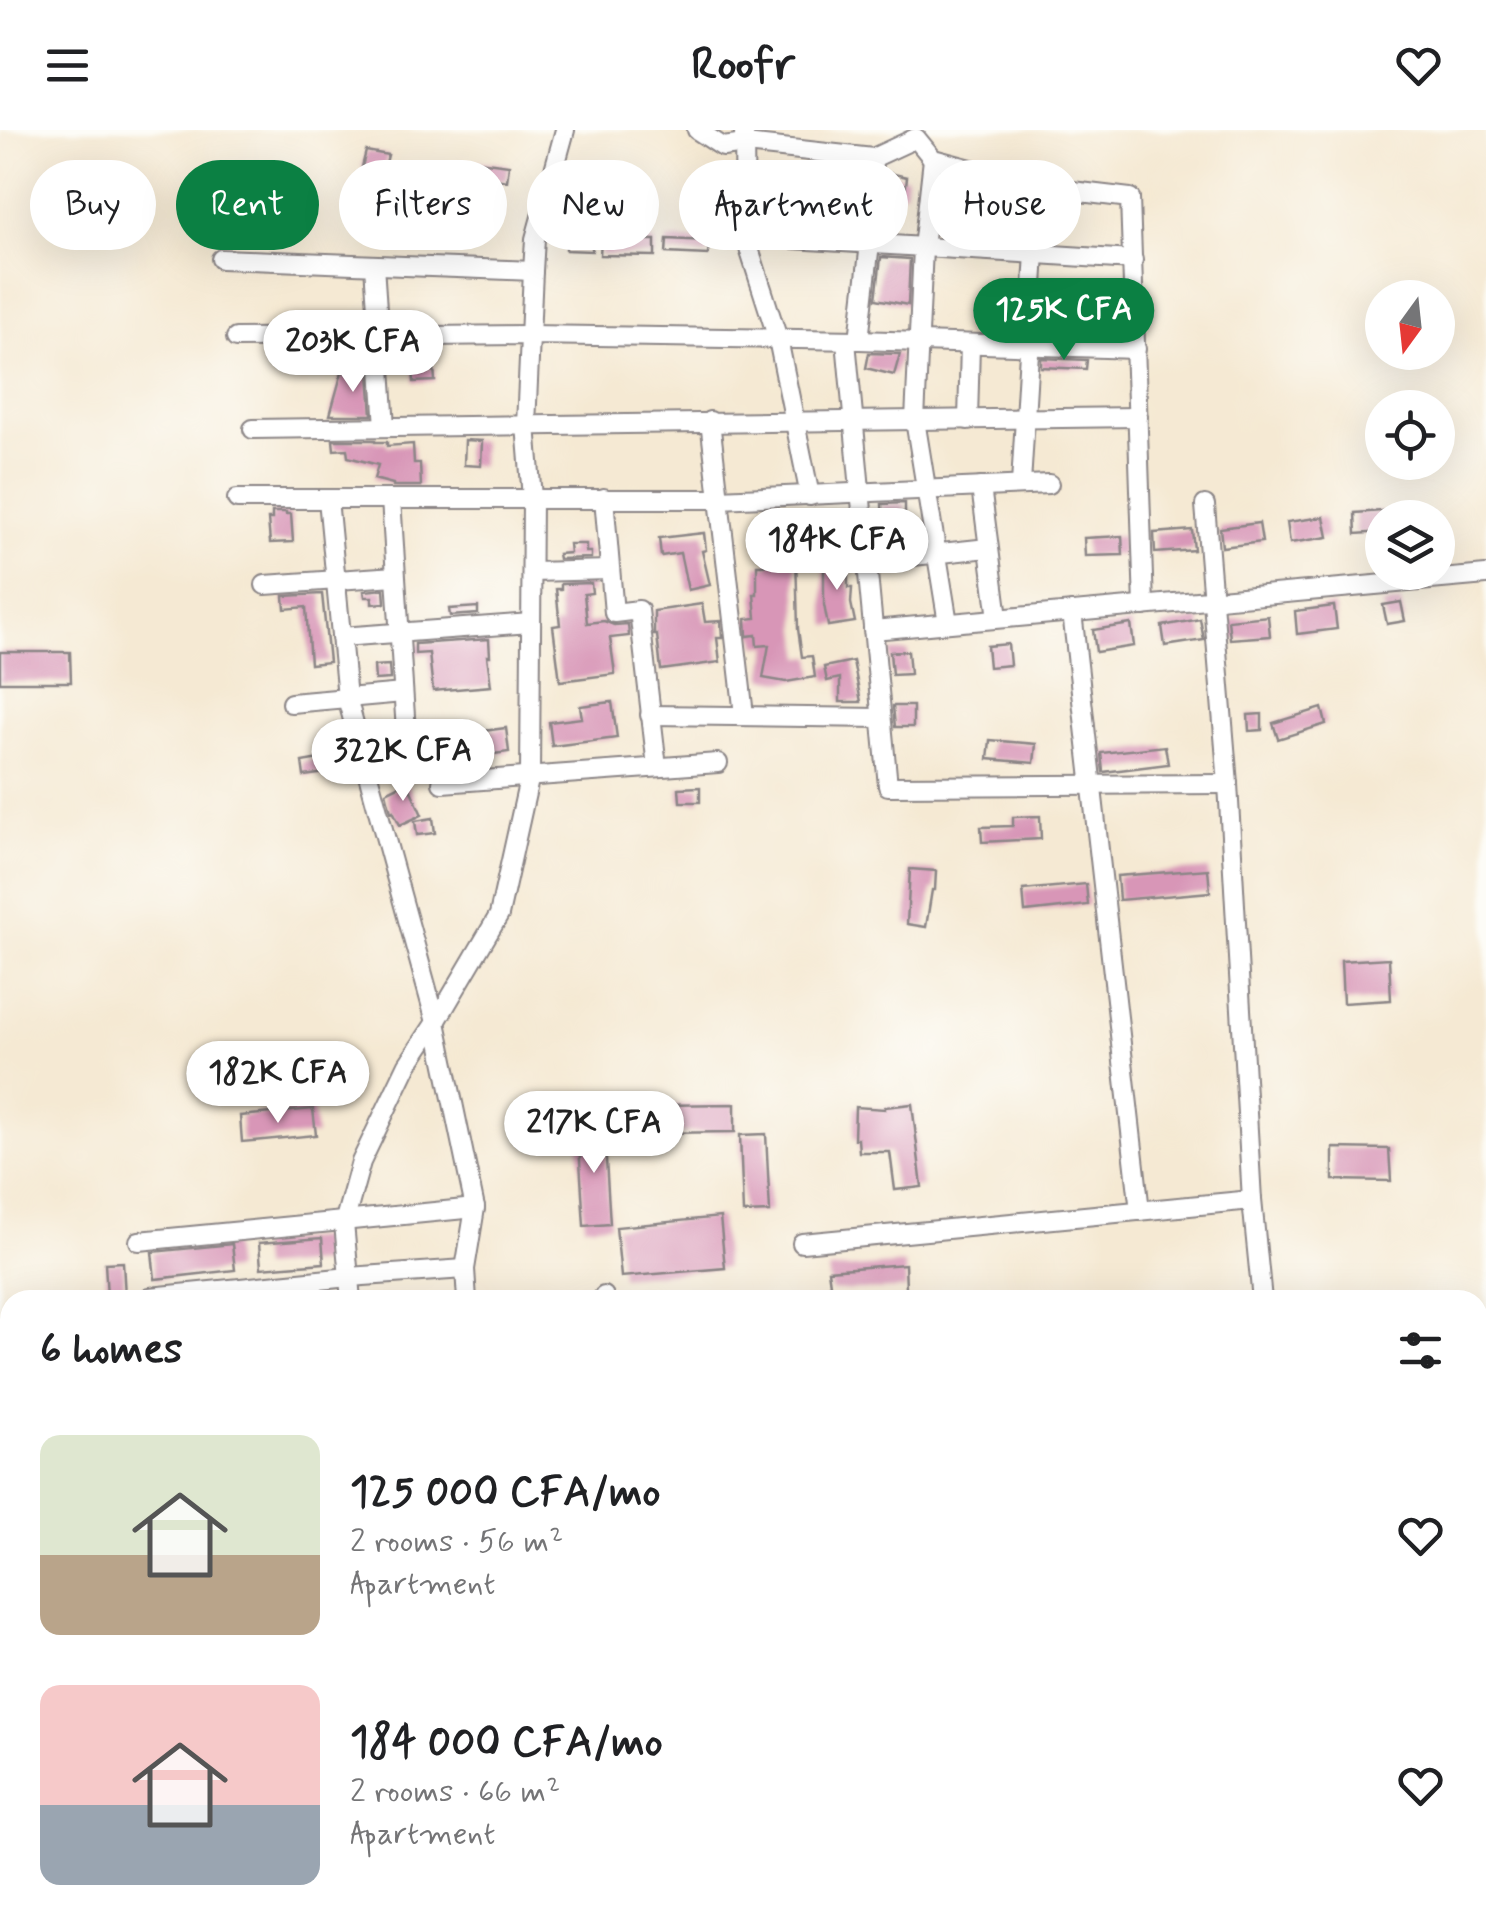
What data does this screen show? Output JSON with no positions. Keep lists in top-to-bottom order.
{
  "north": "bottom",
  "page": {
    "header": "Roofr",
    "chip": [
      "Buy",
      "Rent",
      "Filters",
      "New",
      "Apartment",
      "House"
    ],
    "price": [
      "125K CFA",
      "203K CFA",
      "184K CFA",
      "322K CFA",
      "182K CFA",
      "217K CFA"
    ],
    "heading": "6 homes",
    "list": [
      {
        "name": "125 000 CFA/mo",
        "note": "2 rooms · 56 m² · Apartment"
      },
      {
        "name": "184 000 CFA/mo",
        "note": "2 rooms · 66 m² · Apartment"
      }
    ]
  }
}
